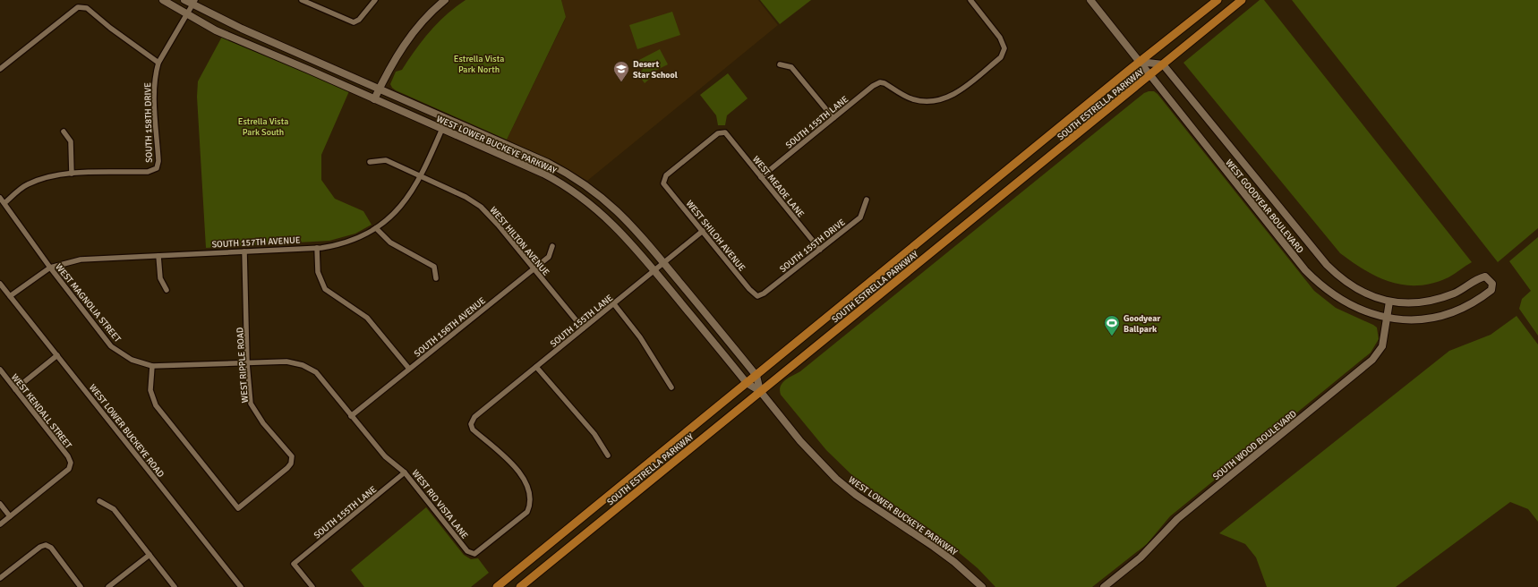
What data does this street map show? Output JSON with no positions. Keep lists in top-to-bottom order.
{
  "streets": {
    "main road": [
      "SOUTH ESTRELLA PARKWAY",
      "WEST LOWER BUCKEYE PARKWAY",
      "WEST GOODYEAR BOULEVARD",
      "SOUTH WOOD BOULEVARD"
    ],
    "street": [
      "SOUTH 155TH LANE",
      "SOUTH 158TH DRIVE",
      "WEST MEADE LANE",
      "WEST SHILOH AVENUE",
      "WEST HILTON AVENUE",
      "SOUTH 157TH AVENUE",
      "SOUTH 155TH DRIVE",
      "WEST MAGNOLIA STREET",
      "SOUTH 156TH AVENUE",
      "WEST RIPPLE ROAD",
      "WEST KENDALL STREET",
      "WEST LOWER BUCKEYE ROAD",
      "WEST RIO VISTA LANE"
    ]
  },
  "crossings": [
    ["SOUTH ESTRELLA PARKWAY", "WEST LOWER BUCKEYE PARKWAY"],
    ["SOUTH ESTRELLA PARKWAY", "WEST GOODYEAR BOULEVARD"],
    ["SOUTH 155TH LANE", "WEST LOWER BUCKEYE PARKWAY"],
    ["SOUTH 155TH LANE", "WEST MEADE LANE"],
    ["SOUTH 155TH LANE", "WEST SHILOH AVENUE"],
    ["SOUTH 155TH LANE", "WEST HILTON AVENUE"],
    ["SOUTH 155TH LANE", "WEST RIO VISTA LANE"],
    ["SOUTH 158TH DRIVE", "WEST LOWER BUCKEYE PARKWAY"],
    ["WEST LOWER BUCKEYE PARKWAY", "SOUTH 157TH AVENUE"],
    ["WEST MEADE LANE", "WEST SHILOH AVENUE"],
    ["WEST MEADE LANE", "SOUTH 155TH DRIVE"],
    ["WEST GOODYEAR BOULEVARD", "SOUTH WOOD BOULEVARD"],
    ["WEST SHILOH AVENUE", "SOUTH 155TH DRIVE"],
    ["WEST HILTON AVENUE", "SOUTH 157TH AVENUE"],
    ["WEST HILTON AVENUE", "SOUTH 156TH AVENUE"],
    ["SOUTH 157TH AVENUE", "WEST MAGNOLIA STREET"],
    ["SOUTH 157TH AVENUE", "WEST RIPPLE ROAD"],
    ["SOUTH 157TH AVENUE", "WEST LOWER BUCKEYE ROAD"],
    ["WEST MAGNOLIA STREET", "WEST RIPPLE ROAD"],
    ["WEST MAGNOLIA STREET", "WEST RIO VISTA LANE"],
    ["SOUTH 156TH AVENUE", "WEST RIO VISTA LANE"],
    ["WEST RIPPLE ROAD", "WEST RIO VISTA LANE"]
  ],
  "parks": ["Estrella Vista Park North", "Estrella Vista Park South"],
  "places": {
    "school or university": ["Desert Star School"],
    "sports": ["Goodyear Ballpark"]
  }
}
